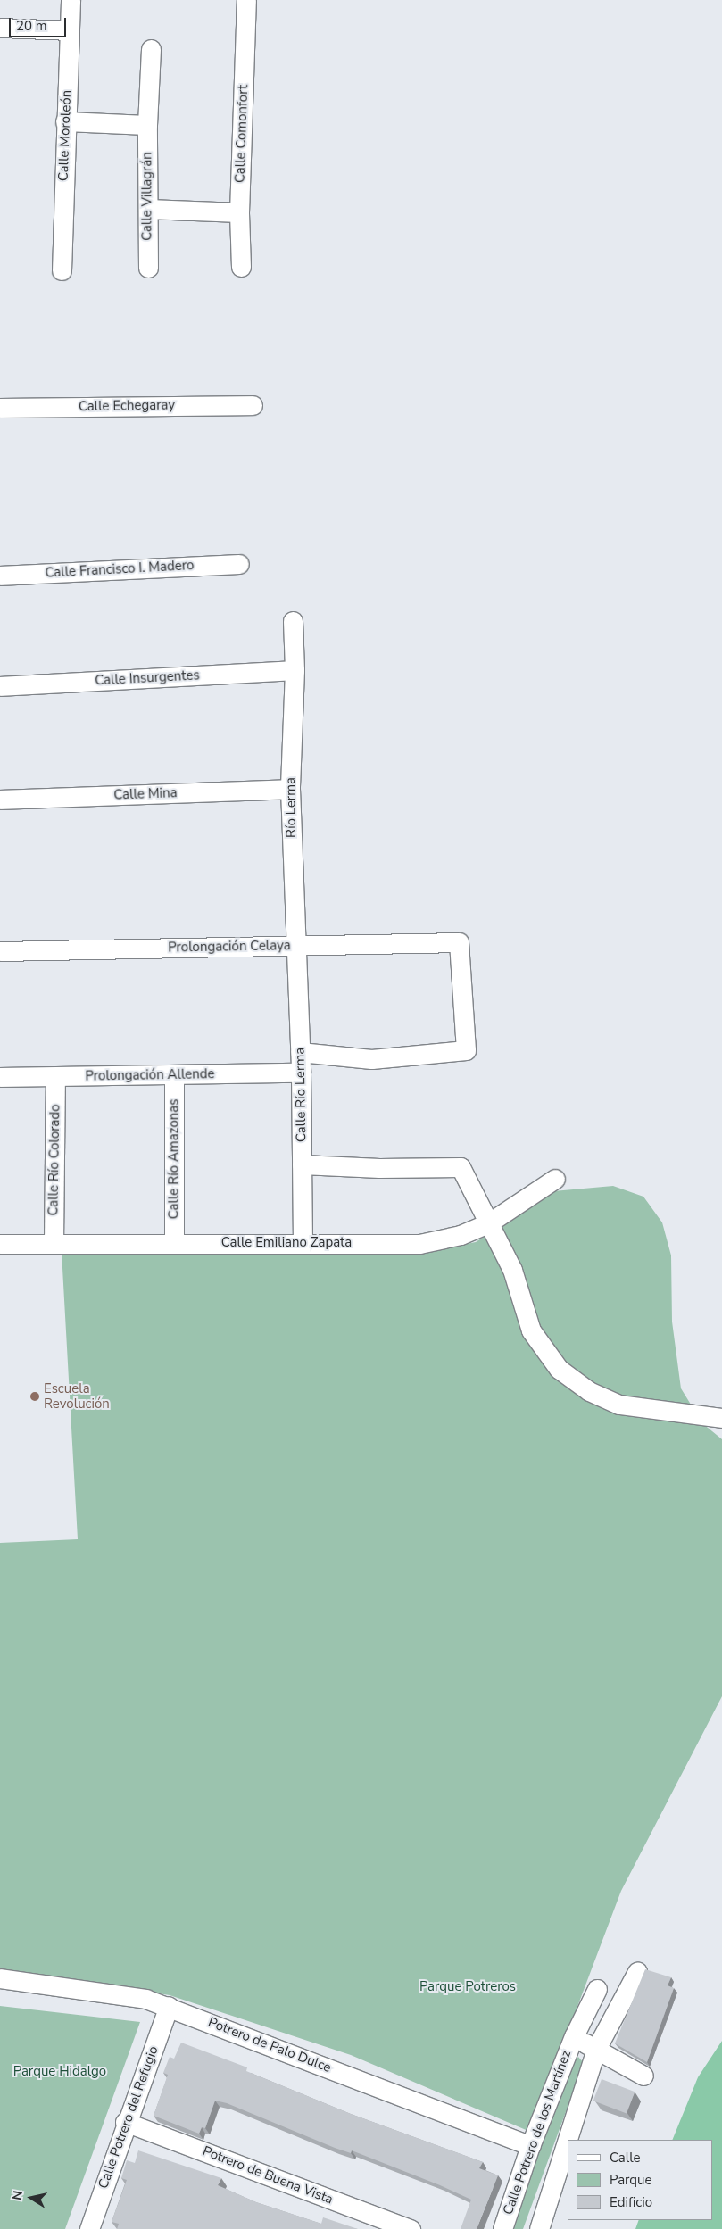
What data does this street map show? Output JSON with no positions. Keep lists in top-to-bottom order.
{
  "streets": {
    "street": [
      "Calle Comonfort",
      "Calle Moroleón",
      "Calle Villagrán",
      "Calle Echegaray",
      "Calle Francisco I. Madero",
      "Calle Insurgentes",
      "Calle Mina",
      "Río Lerma",
      "Prolongación Celaya",
      "Prolongación Allende",
      "Calle Río Lerma",
      "Calle Río Amazonas",
      "Calle Río Colorado",
      "Calle Emiliano Zapata",
      "Potrero de Palo Dulce",
      "Calle Potrero del Refugio",
      "Calle Potrero de los Martínez",
      "Potrero de Buena Vista"
    ]
  },
  "crossings": [
    ["Calle Insurgentes", "Río Lerma"],
    ["Calle Mina", "Río Lerma"],
    ["Río Lerma", "Prolongación Celaya"],
    ["Río Lerma", "Calle Río Lerma"],
    ["Prolongación Celaya", "Calle Río Lerma"],
    ["Prolongación Allende", "Calle Río Lerma"],
    ["Prolongación Allende", "Calle Río Amazonas"],
    ["Prolongación Allende", "Calle Río Colorado"],
    ["Calle Río Lerma", "Calle Emiliano Zapata"],
    ["Calle Río Amazonas", "Calle Emiliano Zapata"],
    ["Calle Río Colorado", "Calle Emiliano Zapata"],
    ["Potrero de Palo Dulce", "Calle Potrero del Refugio"],
    ["Potrero de Palo Dulce", "Calle Potrero de los Martínez"],
    ["Calle Potrero del Refugio", "Potrero de Buena Vista"]
  ],
  "parks": ["Parque Potreros", "Parque Hidalgo"],
  "places": ["Escuela Revolución"],
  "legend": ["Calle", "Parque", "Edificio"],
  "scale_bar": "20 m",
  "north": "left"
}
